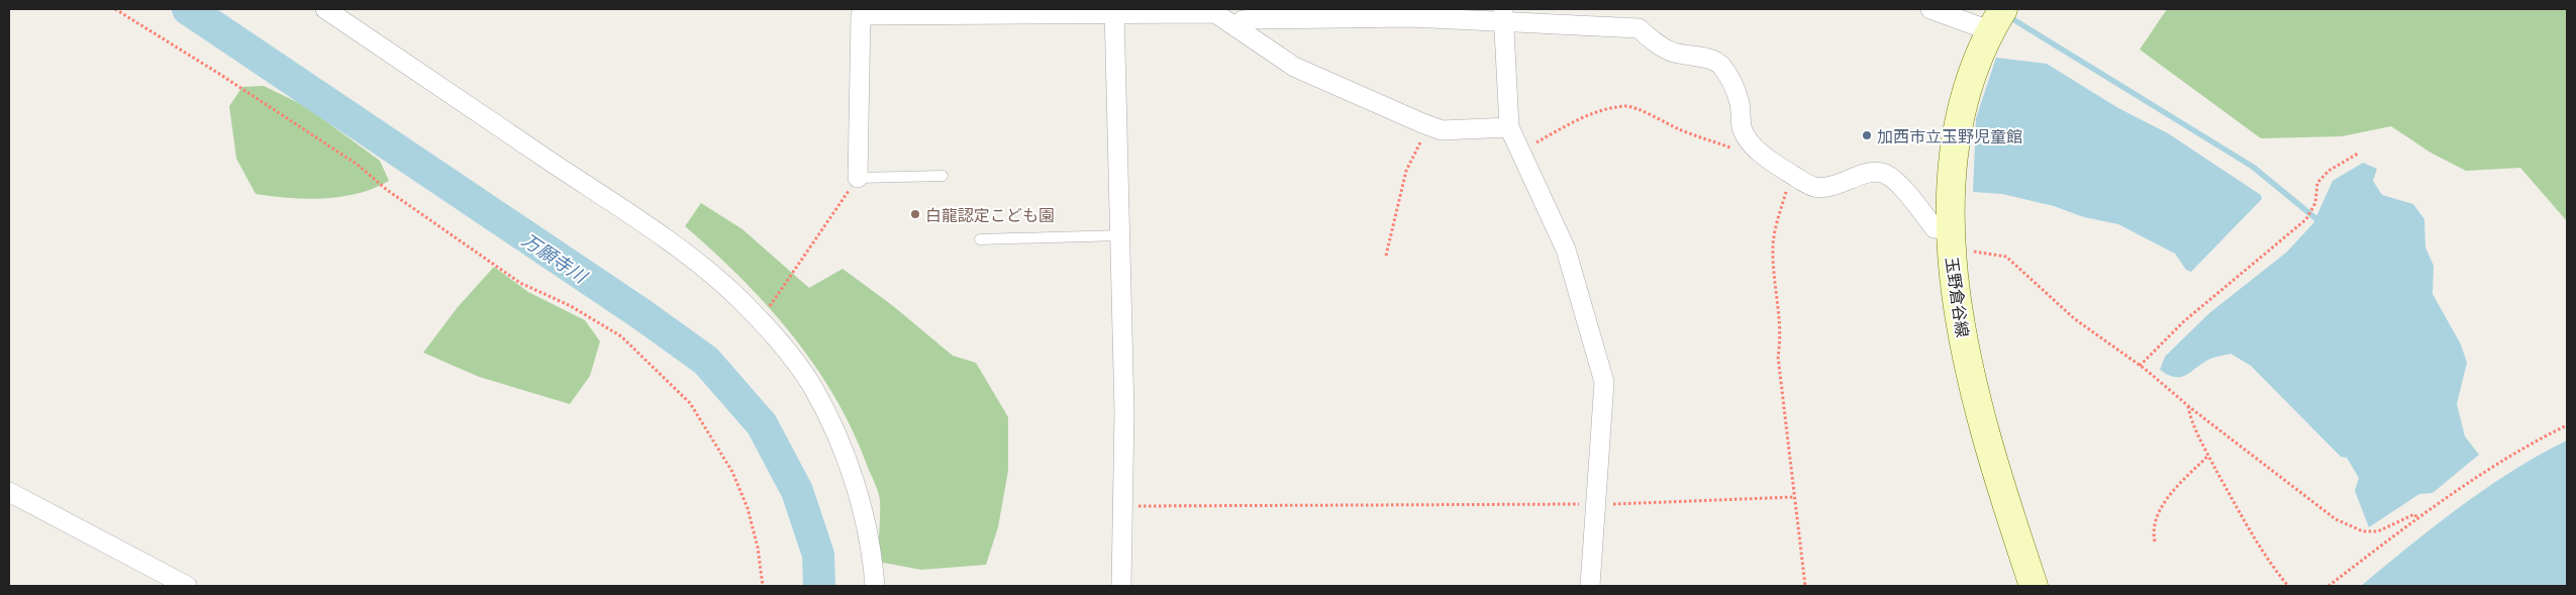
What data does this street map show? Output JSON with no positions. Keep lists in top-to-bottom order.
{
  "streets": {
    "main road": ["玉野倉谷線"]
  },
  "water": ["万願寺川"],
  "places": ["加西市立玉野児童館", "白龍認定こども園"]
}
